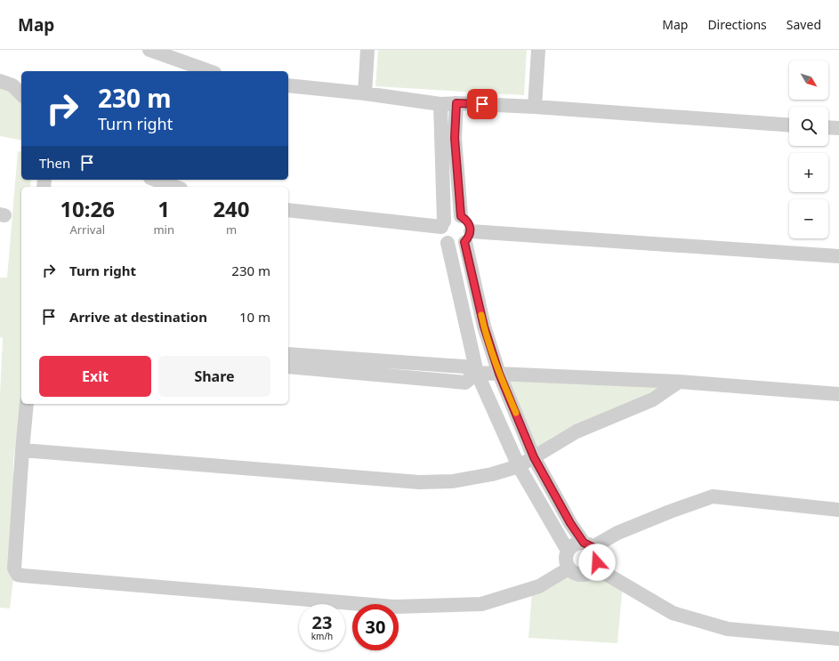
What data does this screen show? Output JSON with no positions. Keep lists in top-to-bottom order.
{
  "north": "bottom right",
  "page": {
    "header": "Map",
    "nav": ["Map", "Directions", "Saved"],
    "map_buttons": ["+", "−"],
    "turn": ["230 m", "Turn right"],
    "then": "Then",
    "eta": [
      "10:26",
      "Arrival",
      "1",
      "min",
      "240",
      "m"
    ],
    "list": [
      {
        "name": "Turn right",
        "value": "230 m"
      },
      {
        "name": "Arrive at destination",
        "value": "10 m"
      }
    ],
    "buttons": ["Exit", "Share"],
    "speed": "23 km/h",
    "limit": "30"
  }
}
